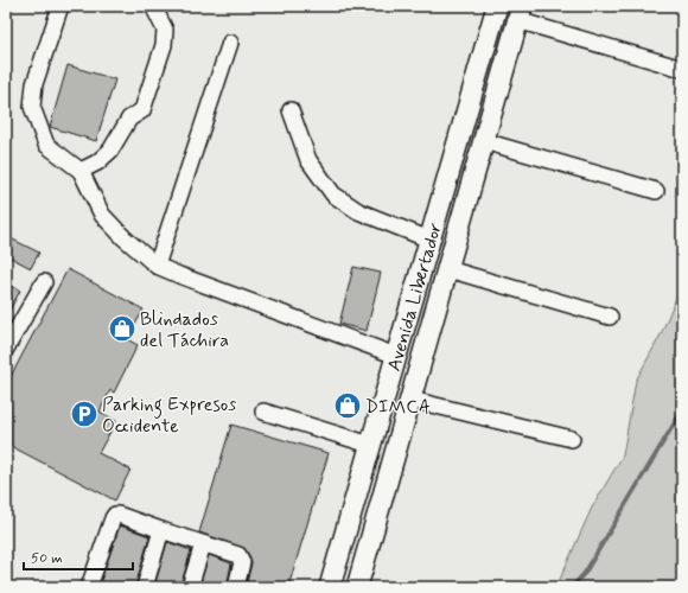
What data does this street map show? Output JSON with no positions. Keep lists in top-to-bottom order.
{
  "streets": {
    "main road": ["Avenida Libertador"]
  },
  "places": {
    "shop": ["Blindados del Táchira", "DIMCA"],
    "parking": ["Parking Expresos Occidente"]
  },
  "scale_bar": "50 m"
}
